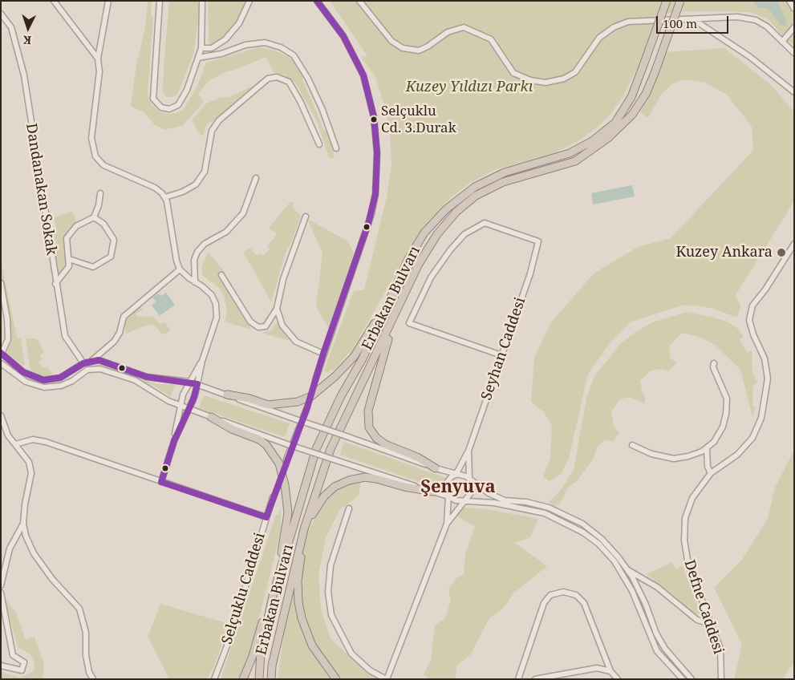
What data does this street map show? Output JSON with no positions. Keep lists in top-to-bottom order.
{
  "streets": {
    "highway": ["Erbakan Bulvarı"],
    "street": [
      "Dandanakan Sokak",
      "Seyhan Caddesi",
      "Selçuklu Caddesi",
      "Defne Caddesi"
    ]
  },
  "districts": ["Şenyuva"],
  "parks": ["Kuzey Yıldızı Parkı"],
  "places": ["Selçuklu Cd. 3.Durak", "Kuzey Ankara"],
  "scale_bar": "100 m",
  "north": "bottom"
}
